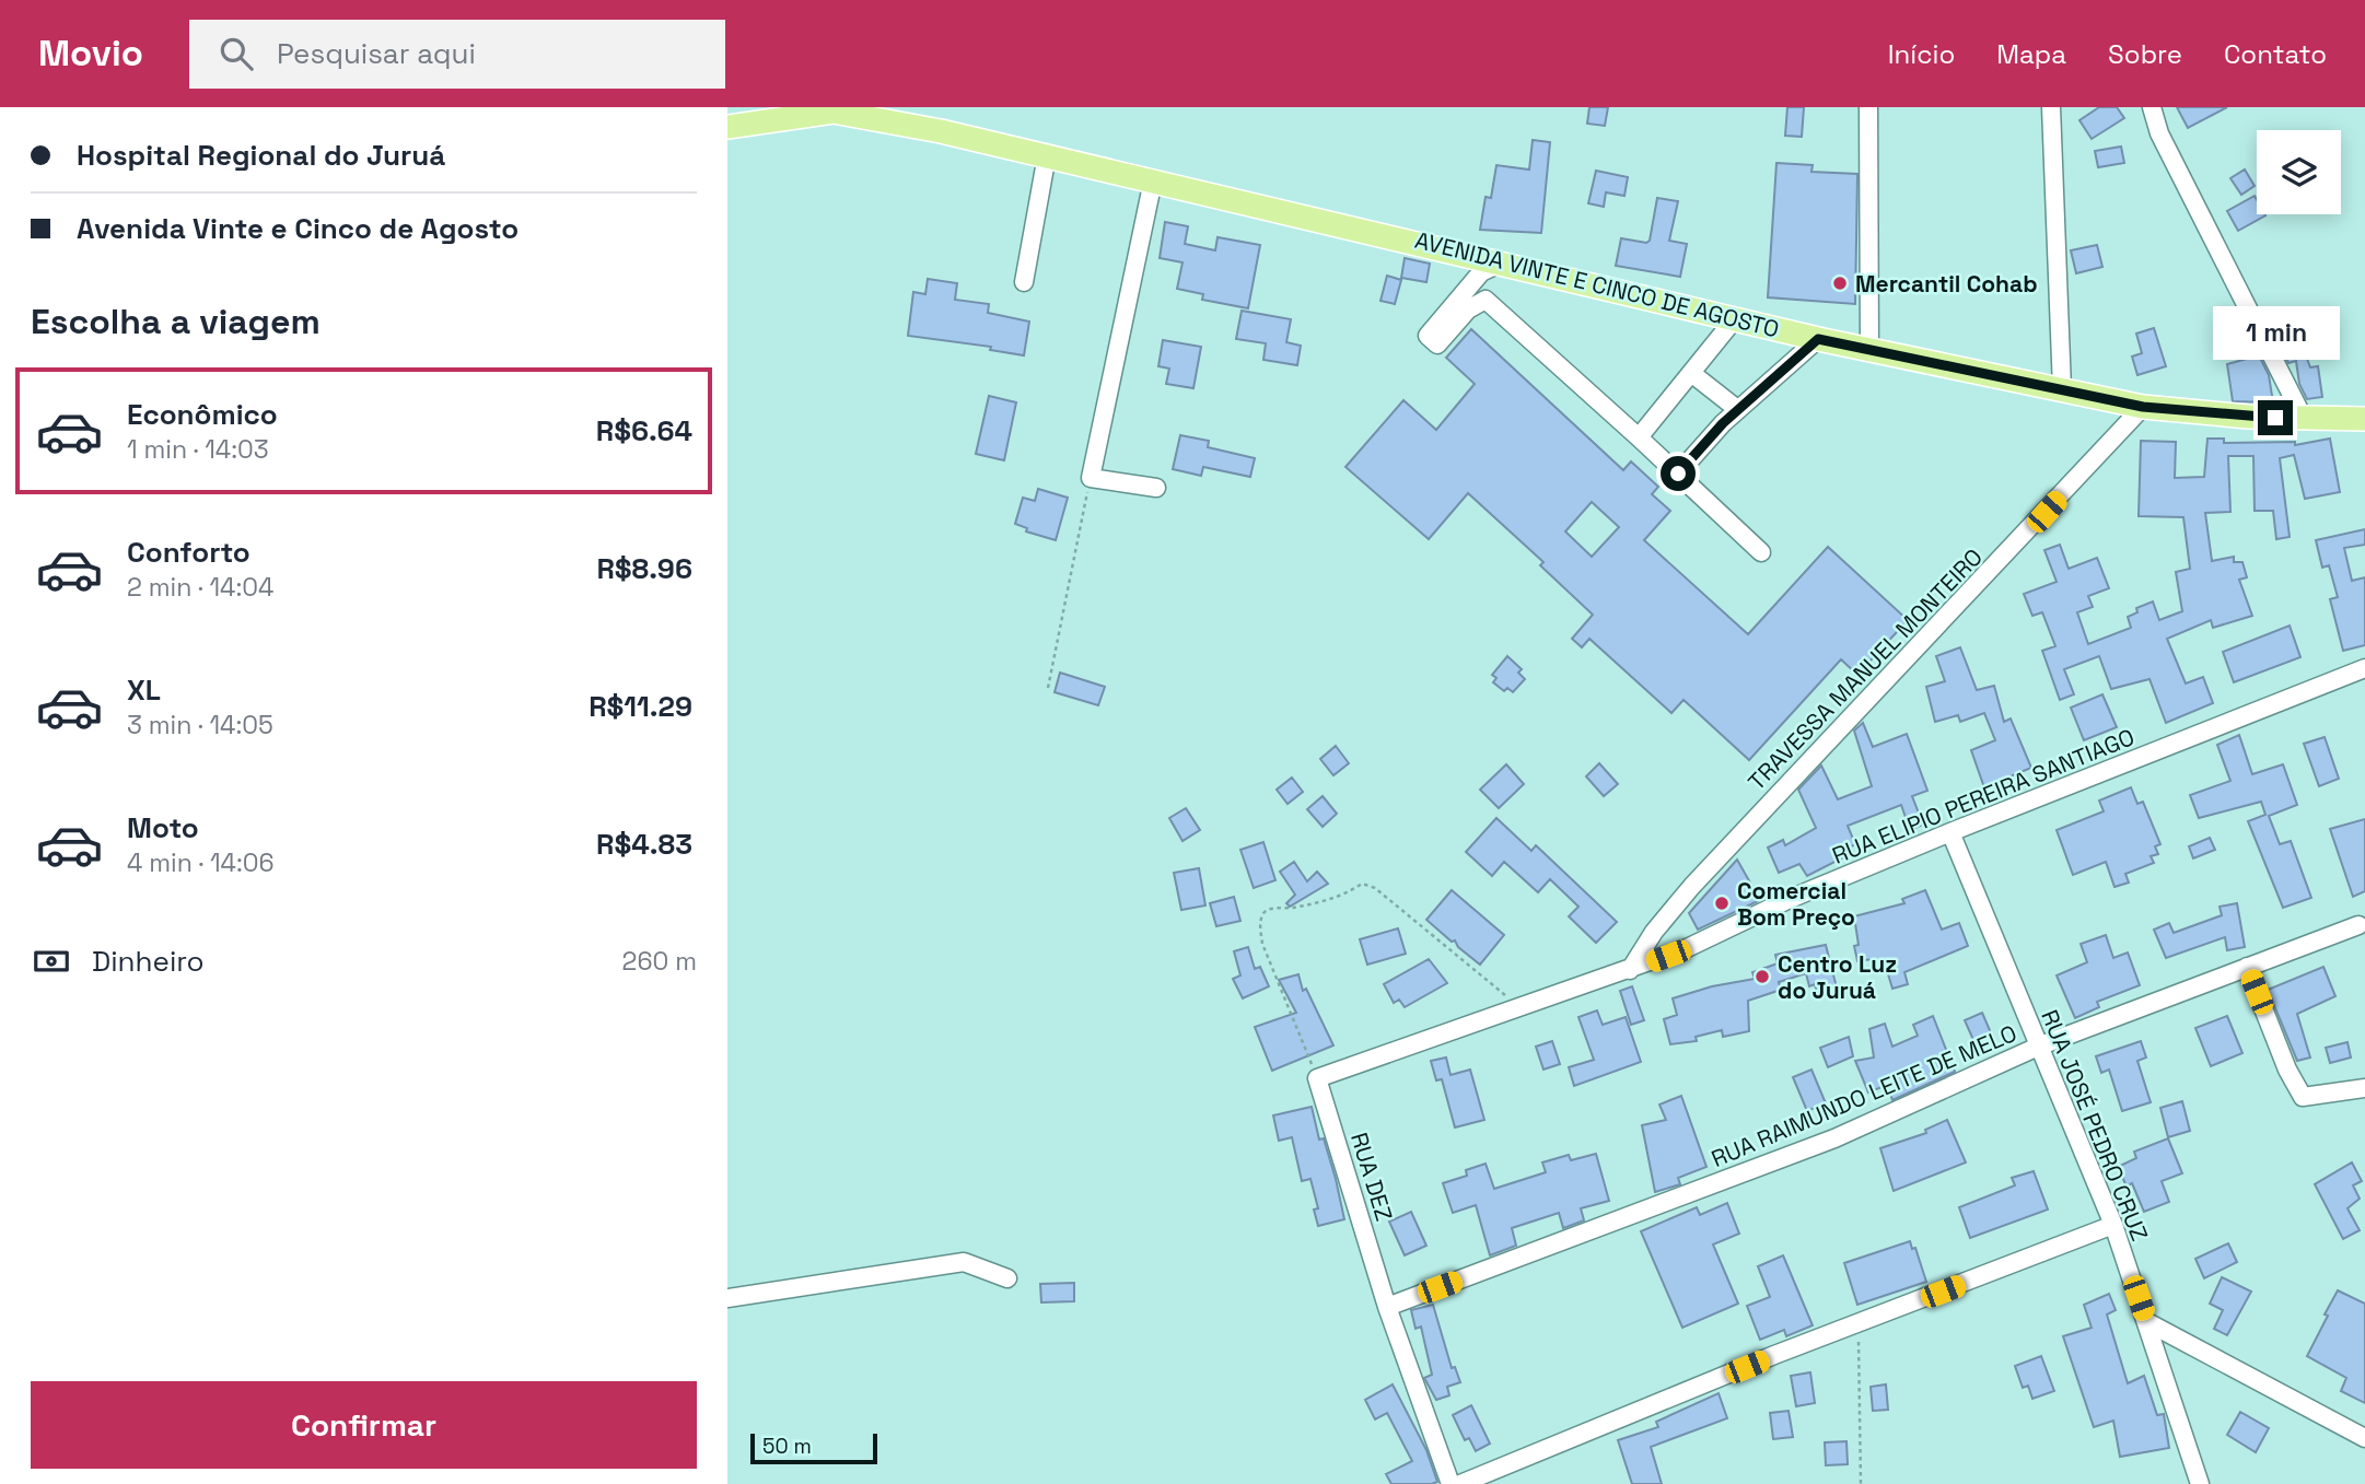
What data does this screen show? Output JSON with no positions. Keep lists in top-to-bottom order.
{
  "streets": {
    "main road": ["AVENIDA VINTE E CINCO DE AGOSTO"],
    "street": [
      "TRAVESSA MANUEL MONTEIRO",
      "RUA ELIPIO PEREIRA SANTIAGO",
      "RUA RAIMUNDO LEITE DE MELO",
      "RUA JOSÉ PEDRO CRUZ",
      "RUA DEZ"
    ]
  },
  "crossings": [
    ["AVENIDA VINTE E CINCO DE AGOSTO", "TRAVESSA MANUEL MONTEIRO"],
    ["TRAVESSA MANUEL MONTEIRO", "RUA ELIPIO PEREIRA SANTIAGO"],
    ["RUA ELIPIO PEREIRA SANTIAGO", "RUA JOSÉ PEDRO CRUZ"],
    ["RUA ELIPIO PEREIRA SANTIAGO", "RUA DEZ"],
    ["RUA RAIMUNDO LEITE DE MELO", "RUA JOSÉ PEDRO CRUZ"],
    ["RUA RAIMUNDO LEITE DE MELO", "RUA DEZ"]
  ],
  "places": ["Mercantil Cohab", "Comercial Bom Preço", "Centro Luz do Juruá"],
  "scale_bar": "50 m",
  "page": {
    "header": "Movio",
    "search": "Pesquisar aqui",
    "nav": [
      "Início",
      "Mapa",
      "Sobre",
      "Contato"
    ],
    "banner": ["Hospital Regional do Juruá", "Avenida Vinte e Cinco de Agosto"],
    "heading": "Escolha a viagem",
    "bubble": "1 min",
    "list": [
      {
        "name": "Econômico",
        "note": "1 min · 14:03",
        "value": "R$6.64"
      },
      {
        "name": "Conforto",
        "note": "2 min · 14:04",
        "value": "R$8.96"
      },
      {
        "name": "XL",
        "note": "3 min · 14:05",
        "value": "R$11.29"
      },
      {
        "name": "Moto",
        "note": "4 min · 14:06",
        "value": "R$4.83"
      }
    ],
    "pay": ["Dinheiro", "260 m"],
    "buttons": "Confirmar",
    "scale": "50 m"
  }
}
